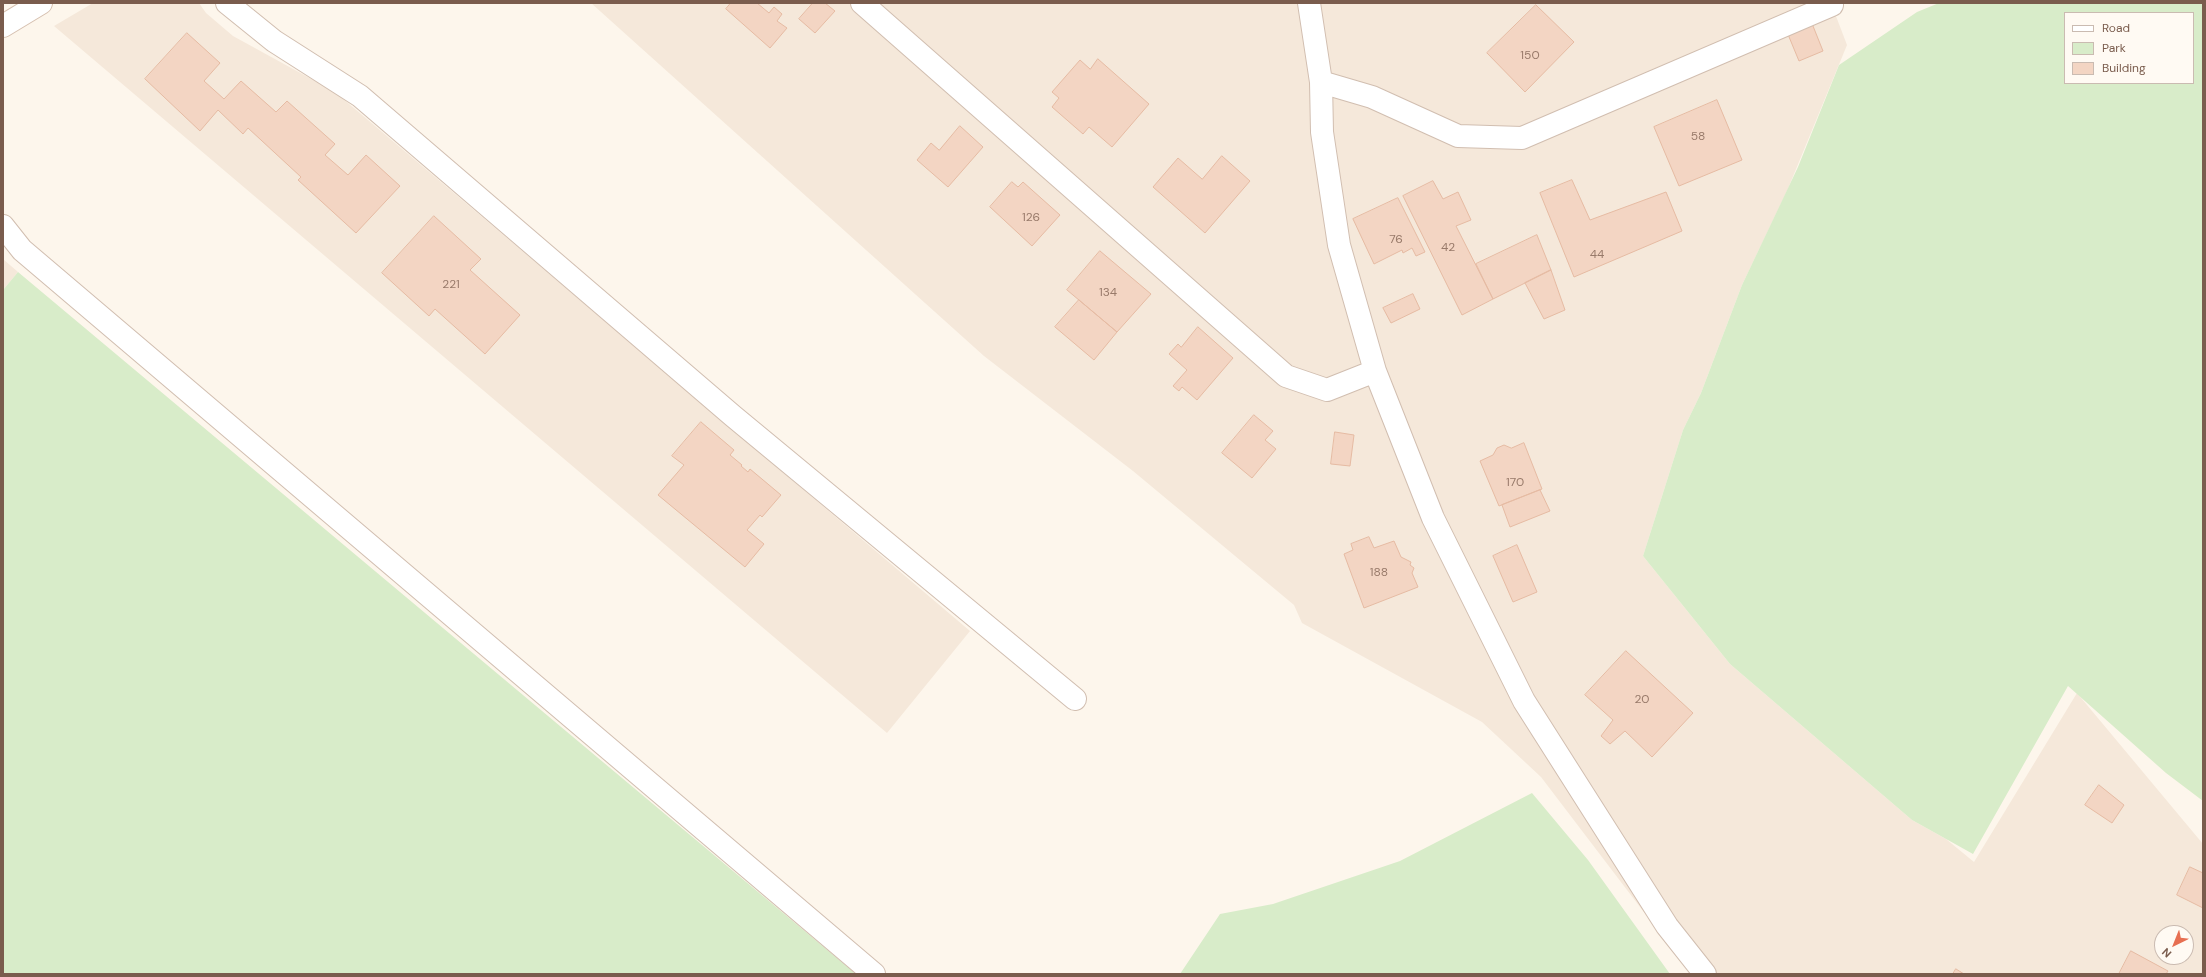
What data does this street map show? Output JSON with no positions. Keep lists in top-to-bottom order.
{
  "house_numbers": [
    "150",
    "58",
    "126",
    "76",
    "42",
    "44",
    "221",
    "134",
    "170",
    "188",
    "20"
  ],
  "legend": ["Road", "Park", "Building"],
  "north": "bottom left"
}
